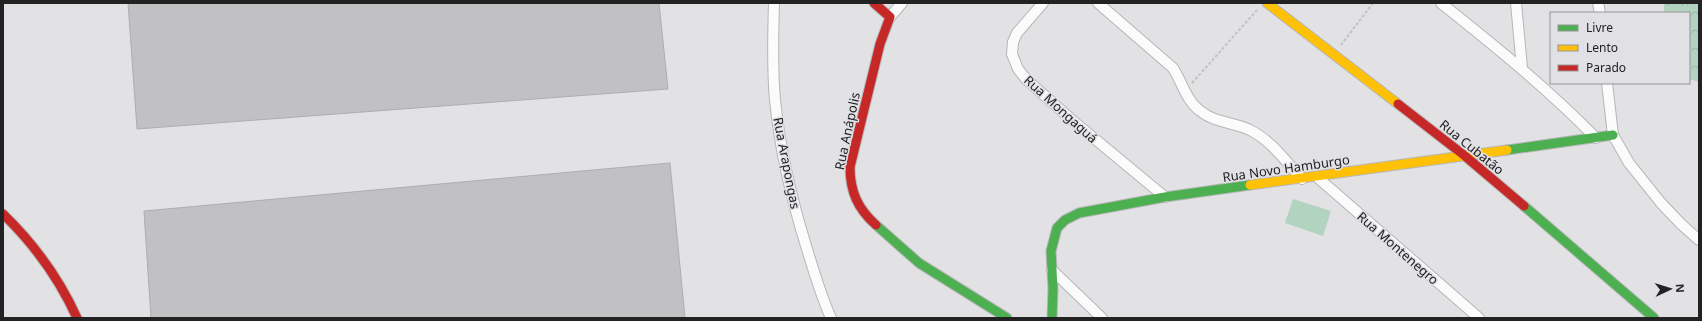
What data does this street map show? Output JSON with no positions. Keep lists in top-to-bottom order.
{
  "streets": {
    "street": [
      "Rua Mongaguá",
      "Rua Anápolis",
      "Rua Cubatão",
      "Rua Arapongas",
      "Rua Novo Hamburgo",
      "Rua Montenegro"
    ]
  },
  "crossings": [
    ["Rua Mongaguá", "Rua Novo Hamburgo"],
    ["Rua Cubatão", "Rua Novo Hamburgo"],
    ["Rua Novo Hamburgo", "Rua Montenegro"]
  ],
  "legend": ["Livre", "Lento", "Parado"],
  "north": "right"
}
